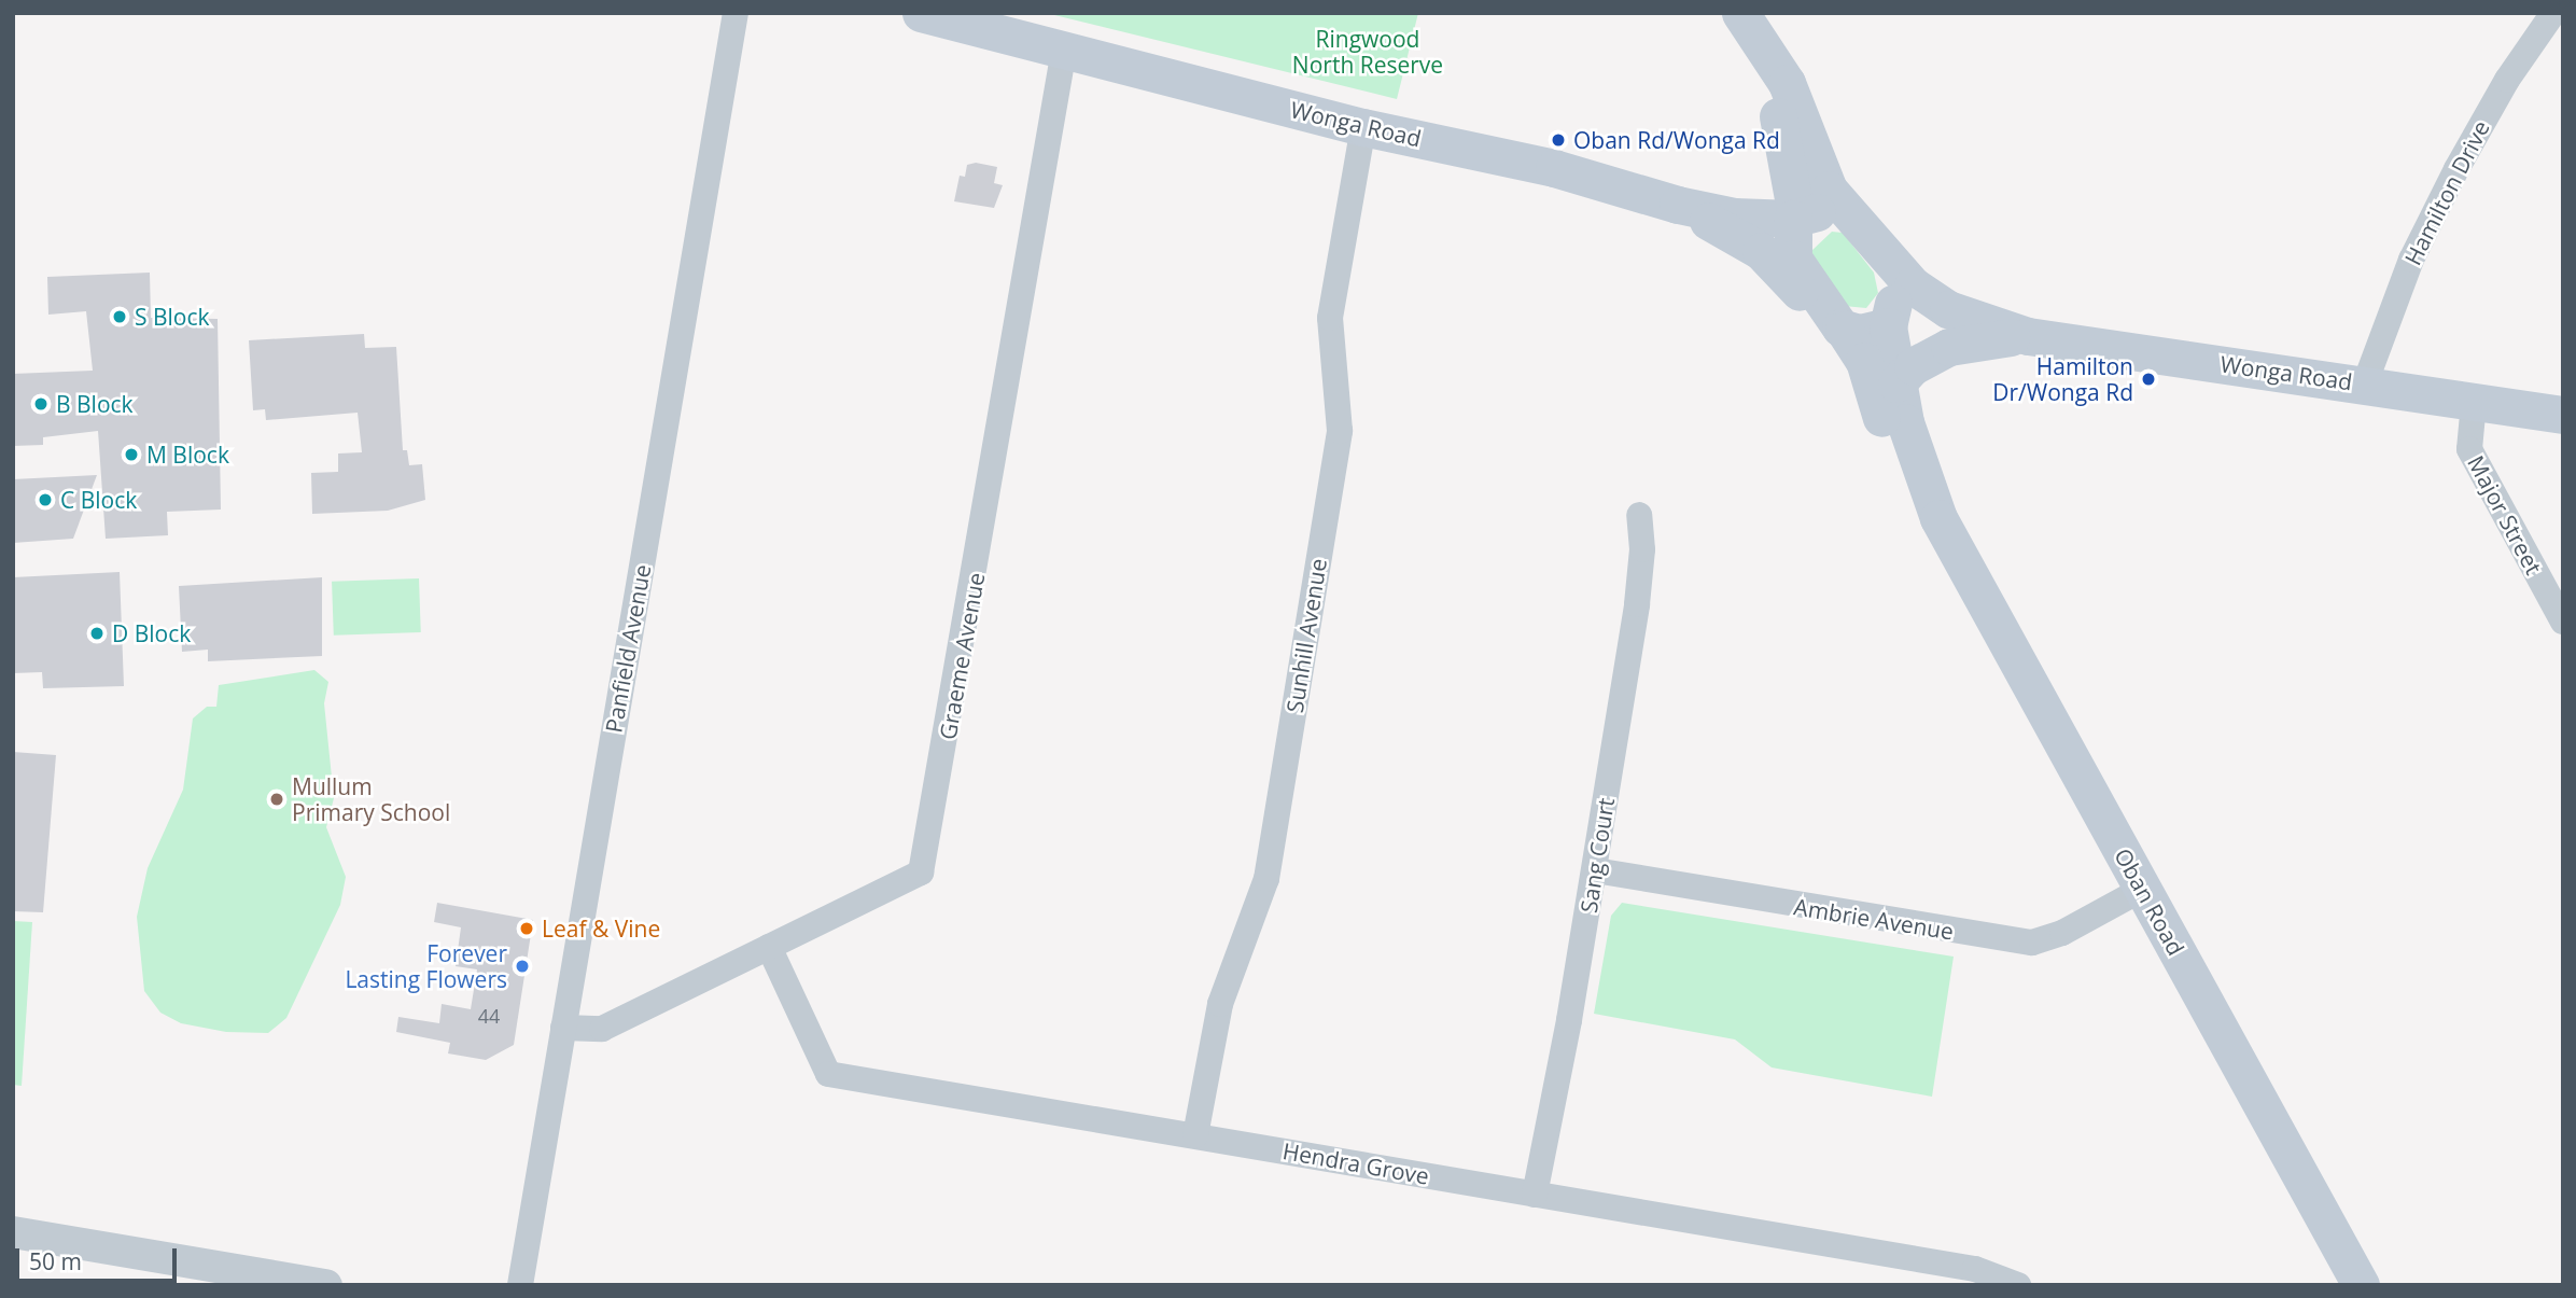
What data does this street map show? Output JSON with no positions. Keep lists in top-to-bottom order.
{
  "streets": {
    "main road": ["Wonga Road", "Oban Road"],
    "street": [
      "Hamilton Drive",
      "Major Street",
      "Sunhill Avenue",
      "Panfield Avenue",
      "Graeme Avenue",
      "Sang Court",
      "Ambrie Avenue",
      "Hendra Grove"
    ]
  },
  "crossings": [
    ["Wonga Road", "Hamilton Drive"],
    ["Wonga Road", "Major Street"],
    ["Wonga Road", "Sunhill Avenue"],
    ["Wonga Road", "Graeme Avenue"],
    ["Wonga Road", "Oban Road"],
    ["Sunhill Avenue", "Hendra Grove"],
    ["Panfield Avenue", "Graeme Avenue"],
    ["Graeme Avenue", "Hendra Grove"],
    ["Sang Court", "Ambrie Avenue"],
    ["Sang Court", "Hendra Grove"],
    ["Oban Road", "Ambrie Avenue"]
  ],
  "parks": ["Ringwood North Reserve"],
  "places": [
    "Oban Rd/Wonga Rd",
    "S Block",
    "Hamilton Dr/Wonga Rd",
    "B Block",
    "M Block",
    "C Block",
    "D Block",
    "Mullum Primary School",
    "Leaf & Vine",
    "Forever Lasting Flowers"
  ],
  "house_numbers": ["44"],
  "scale_bar": "50 m"
}
